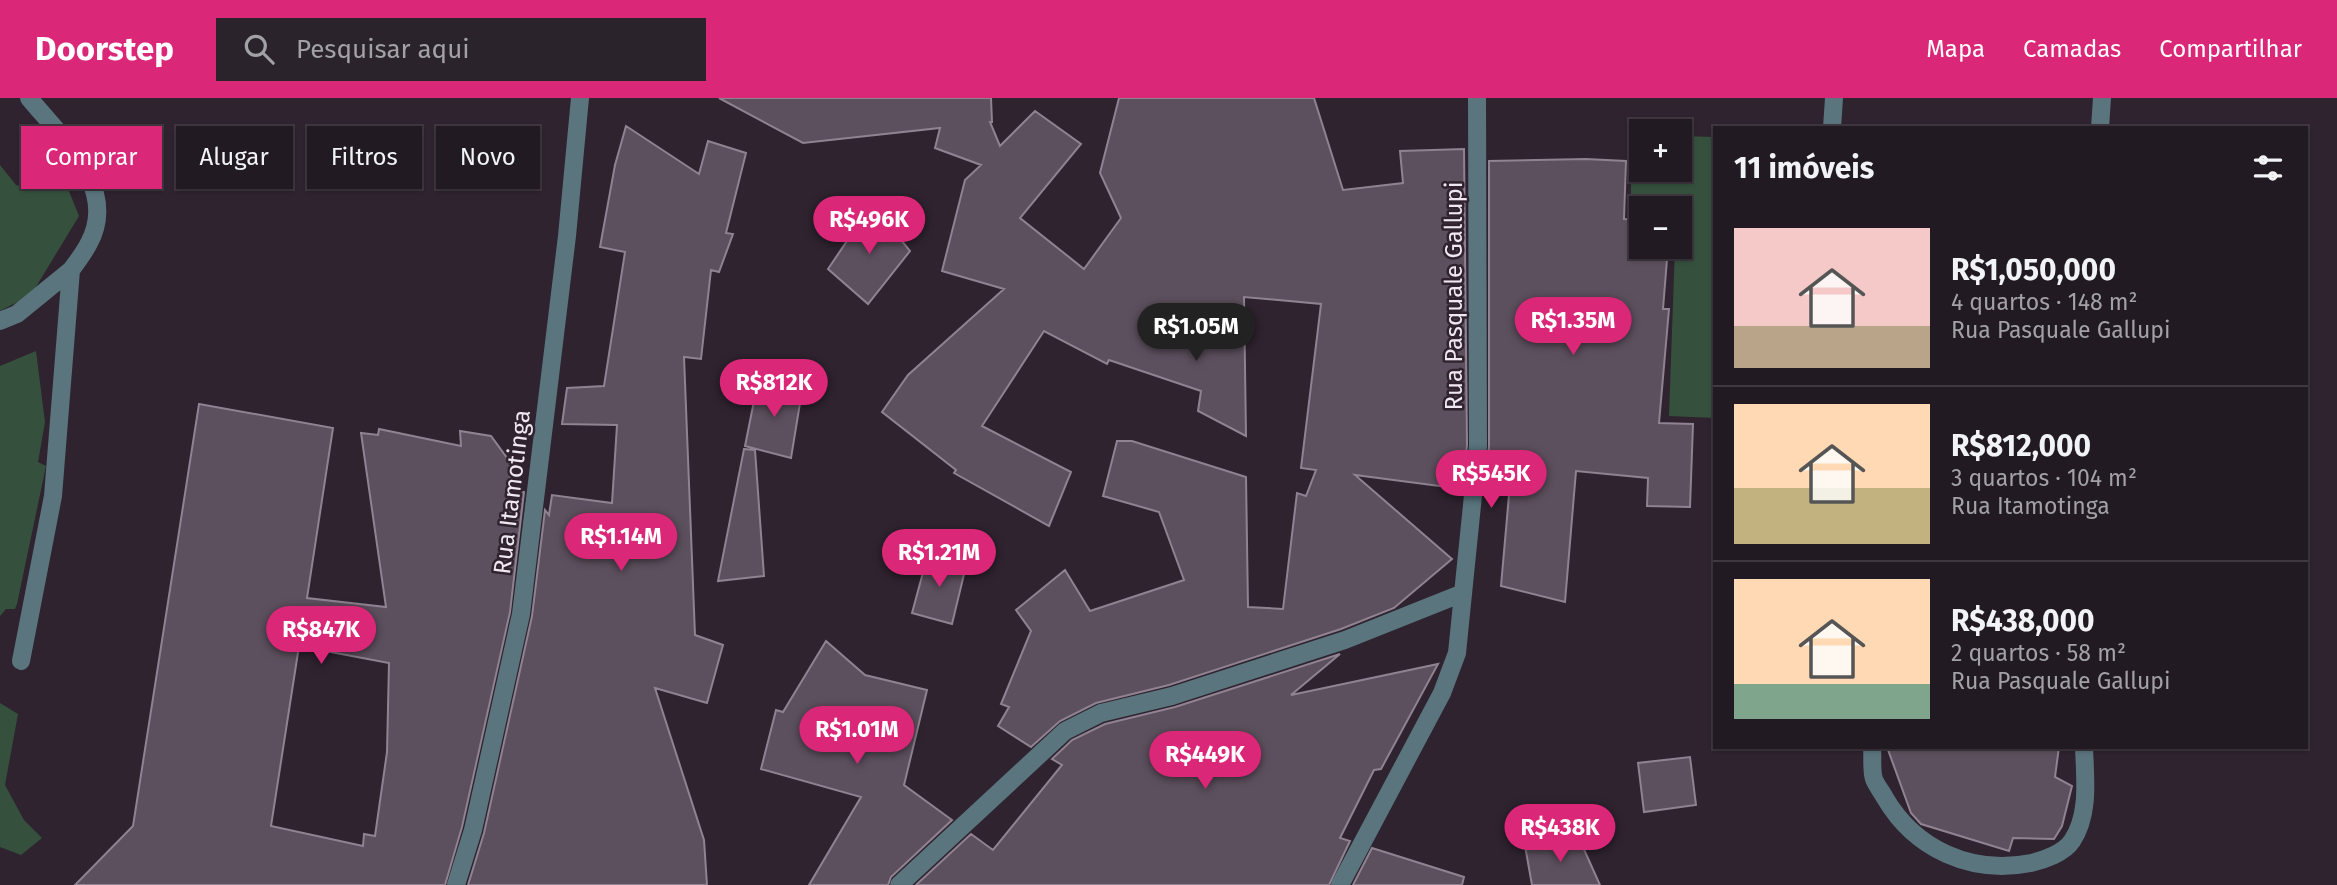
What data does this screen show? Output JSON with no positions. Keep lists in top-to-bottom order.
{
  "streets": {
    "street": ["Rua Pasquale Gallupi", "Rua Itamotinga"]
  },
  "page": {
    "header": "Doorstep",
    "search": "Pesquisar aqui",
    "nav": ["Mapa", "Camadas", "Compartilhar"],
    "map_buttons": ["+", "−"],
    "chip": [
      "Comprar",
      "Alugar",
      "Filtros",
      "Novo"
    ],
    "heading": "11 imóveis",
    "price": [
      "R$496K",
      "R$1.35M",
      "R$1.05M",
      "R$812K",
      "R$545K",
      "R$1.14M",
      "R$1.21M",
      "R$847K",
      "R$1.01M",
      "R$449K",
      "R$438K"
    ],
    "list": [
      {
        "name": "R$1,050,000",
        "note": "4 quartos · 148 m² · Rua Pasquale Gallupi"
      },
      {
        "name": "R$812,000",
        "note": "3 quartos · 104 m² · Rua Itamotinga"
      },
      {
        "name": "R$438,000",
        "note": "2 quartos · 58 m² · Rua Pasquale Gallupi"
      }
    ]
  }
}
